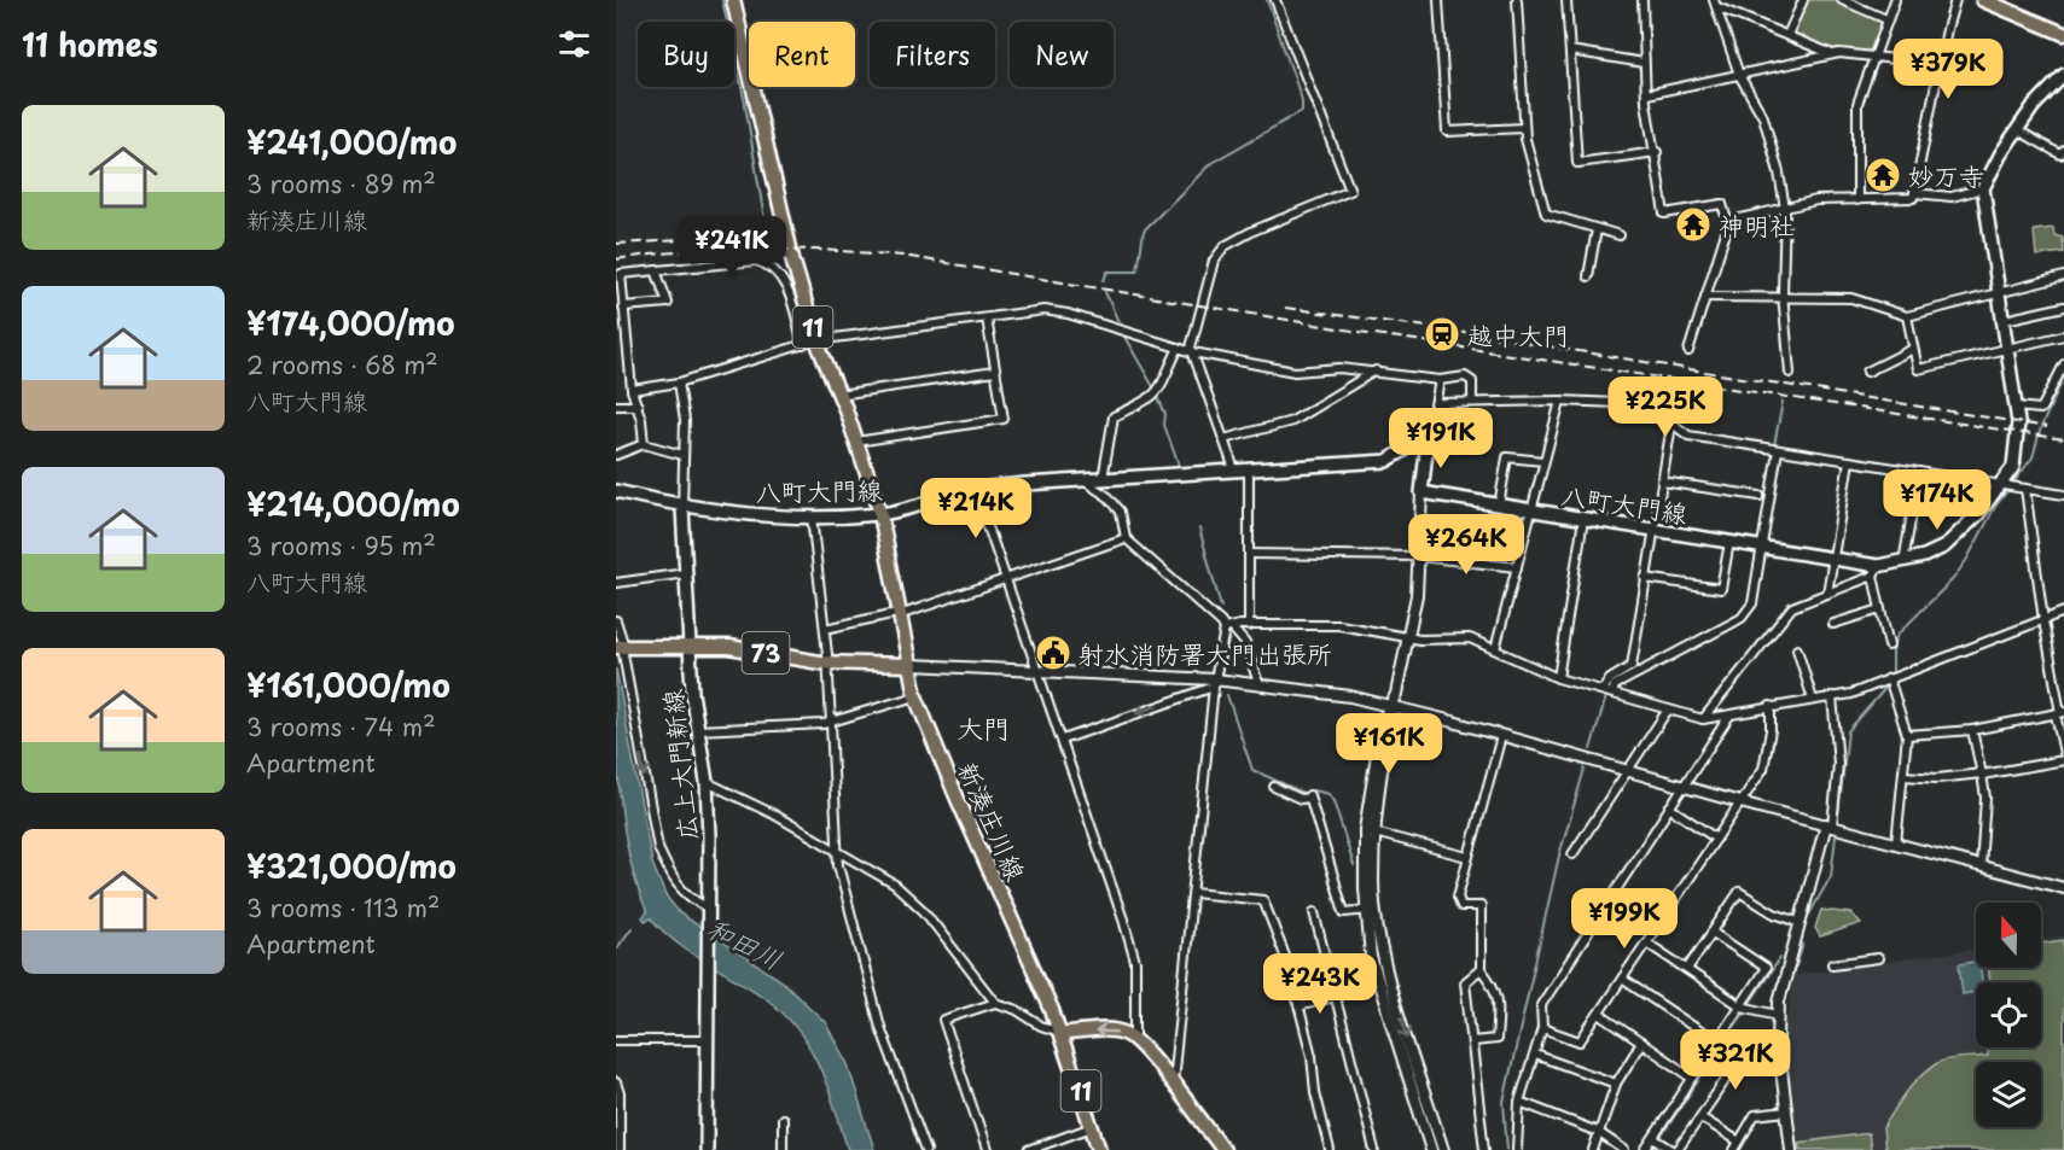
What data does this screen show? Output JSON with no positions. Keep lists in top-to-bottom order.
{
  "streets": {
    "main road": [
      "11",
      "八町大門線",
      "73",
      "広上大門新線",
      "新湊庄川線"
    ]
  },
  "crossings": [
    ["八町大門線", "広上大門新線"],
    ["八町大門線", "新湊庄川線"],
    ["73", "広上大門新線"],
    ["73", "新湊庄川線"]
  ],
  "districts": ["大門"],
  "water": ["和田川"],
  "places": {
    "temple": ["妙万寺", "神明社"],
    "station": ["越中大門"],
    "public building": ["射水消防署大門出張所"]
  },
  "north": "top",
  "page": {
    "heading": "11 homes",
    "chip": [
      "Buy",
      "Rent",
      "Filters",
      "New"
    ],
    "price": [
      "¥379K",
      "¥241K",
      "¥225K",
      "¥191K",
      "¥174K",
      "¥214K",
      "¥264K",
      "¥161K",
      "¥199K",
      "¥243K",
      "¥321K"
    ],
    "list": [
      {
        "name": "¥241,000/mo",
        "note": "3 rooms · 89 m² · 新湊庄川線"
      },
      {
        "name": "¥174,000/mo",
        "note": "2 rooms · 68 m² · 八町大門線"
      },
      {
        "name": "¥214,000/mo",
        "note": "3 rooms · 95 m² · 八町大門線"
      },
      {
        "name": "¥161,000/mo",
        "note": "3 rooms · 74 m² · Apartment"
      },
      {
        "name": "¥321,000/mo",
        "note": "3 rooms · 113 m² · Apartment"
      }
    ]
  }
}
